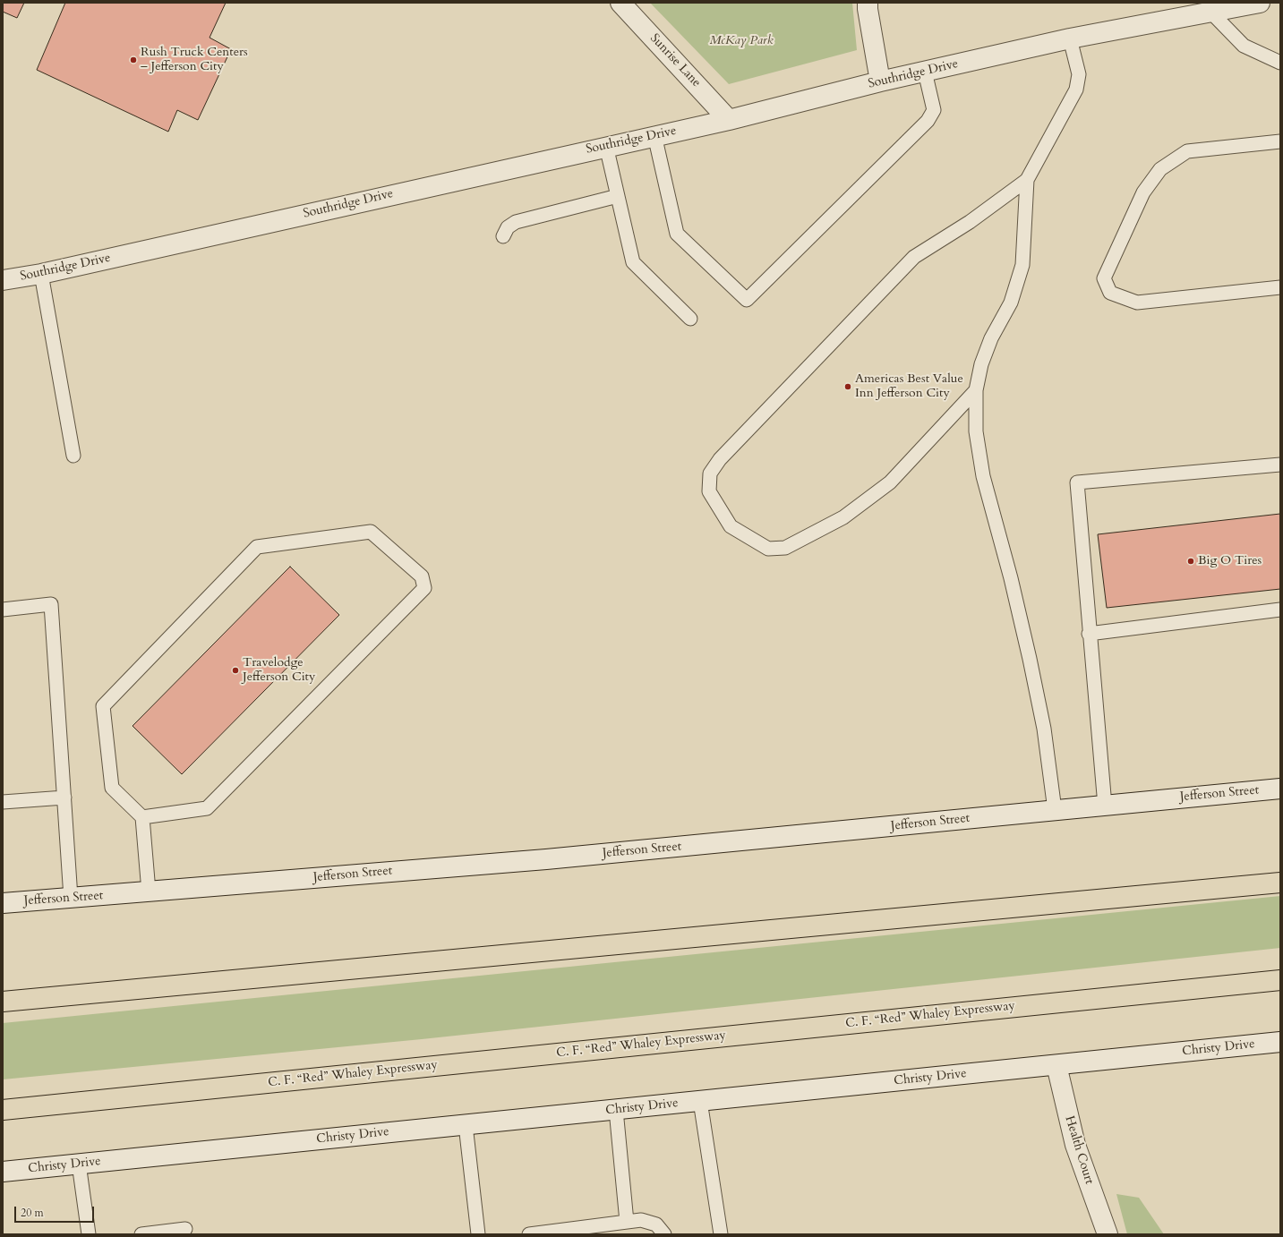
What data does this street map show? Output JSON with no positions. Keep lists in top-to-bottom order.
{
  "streets": {
    "highway": ["C. F. “Red” Whaley Expressway"],
    "street": [
      "Sunrise Lane",
      "Southridge Drive",
      "Jefferson Street",
      "Christy Drive",
      "Health Court"
    ]
  },
  "crossings": [
    ["Sunrise Lane", "Southridge Drive"],
    ["Christy Drive", "Health Court"]
  ],
  "parks": ["McKay Park"],
  "places": [
    "Rush Truck Centers – Jefferson City",
    "Americas Best Value Inn Jefferson City",
    "Big O Tires",
    "Travelodge Jefferson City"
  ],
  "scale_bar": "20 m"
}
